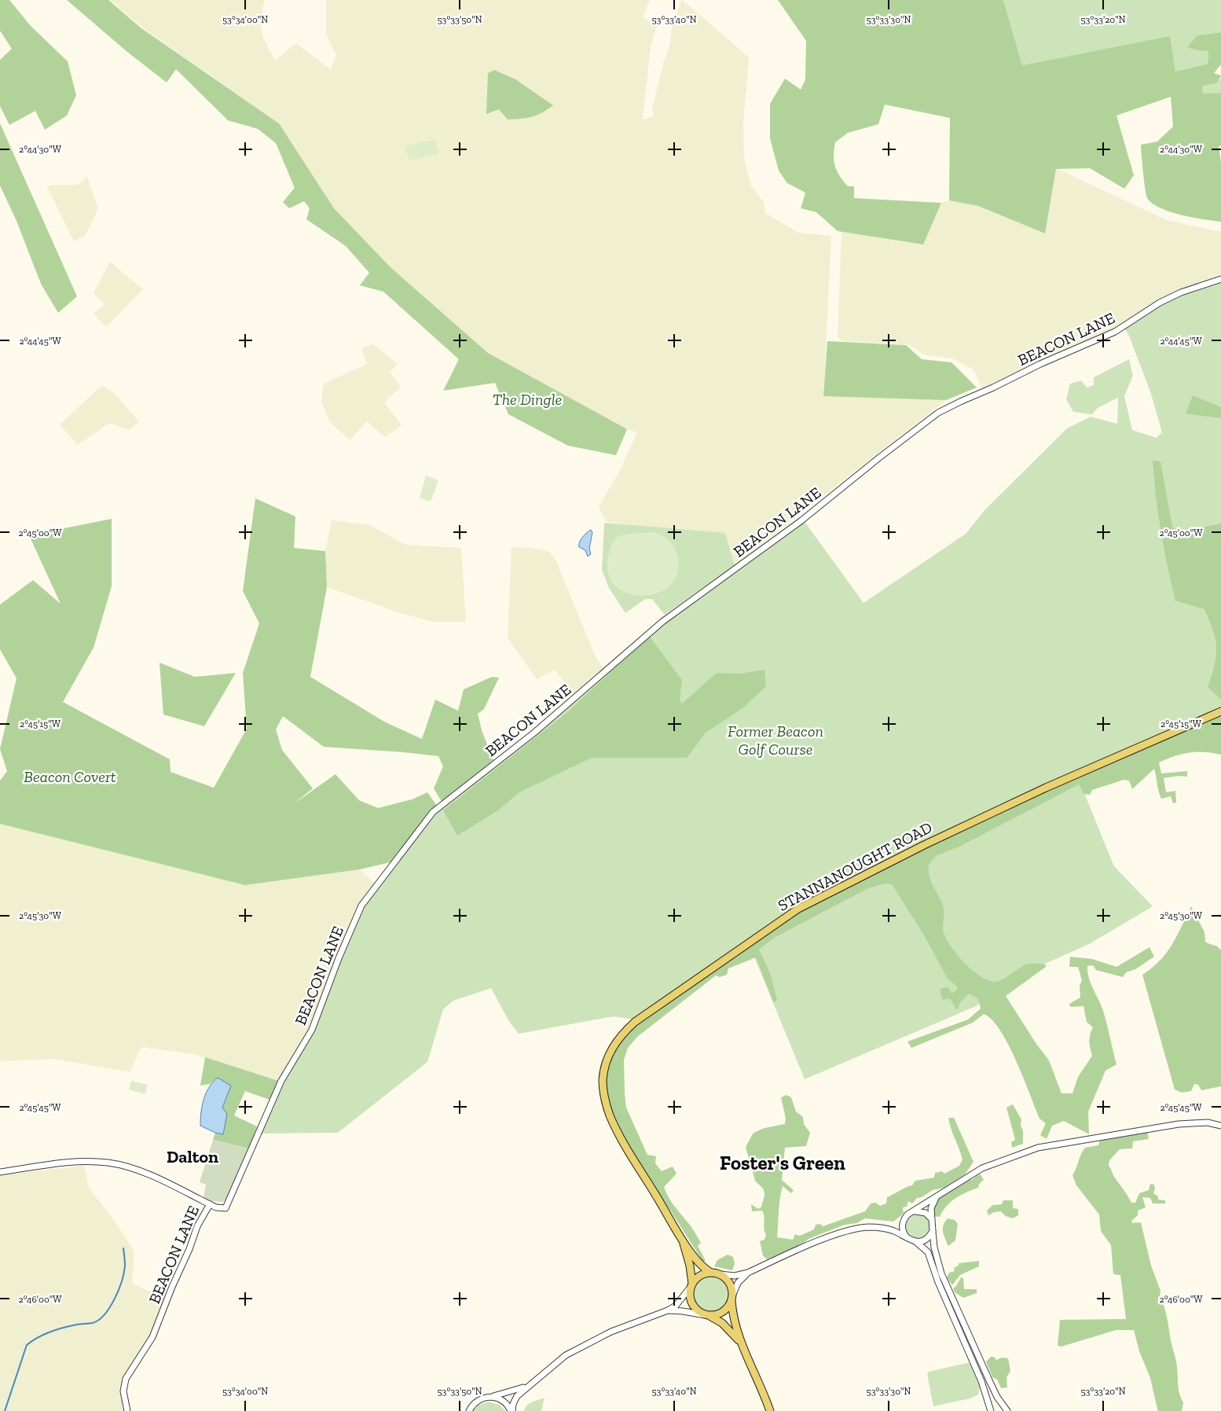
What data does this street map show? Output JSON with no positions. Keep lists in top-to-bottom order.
{
  "streets": {
    "main road": ["STANNANOUGHT ROAD"],
    "street": ["BEACON LANE"]
  },
  "districts": ["Dalton", "Foster's Green"],
  "parks": ["The Dingle", "Former Beacon Golf Course", "Beacon Covert"],
  "coordinates": [
    "53°34'00\"N",
    "53°33'50\"N",
    "53°33'40\"N",
    "53°33'30\"N",
    "53°33'20\"N",
    "2°44'30\"W",
    "2°44'45\"W",
    "2°45'00\"W",
    "2°45'15\"W",
    "2°45'30\"W",
    "2°45'45\"W",
    "2°46'00\"W"
  ]
}
